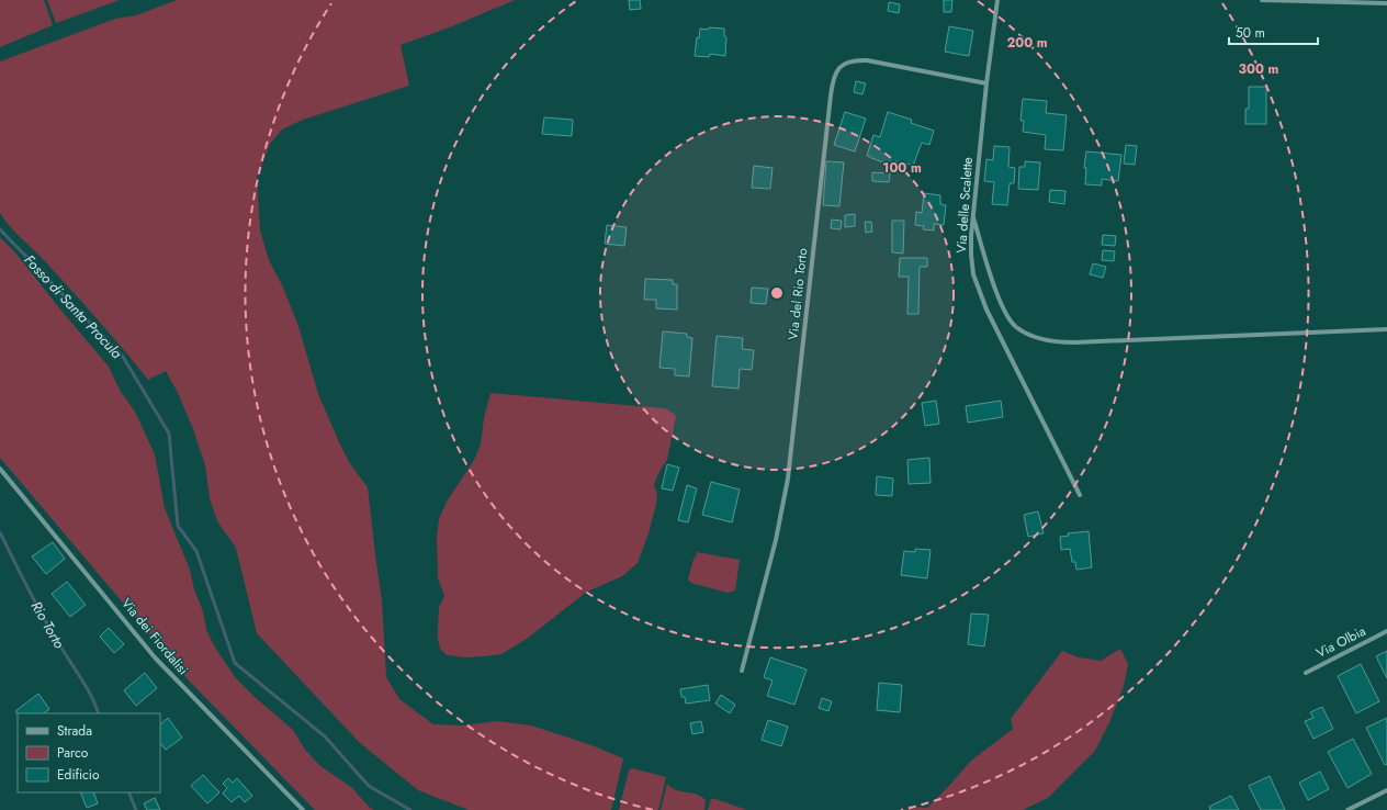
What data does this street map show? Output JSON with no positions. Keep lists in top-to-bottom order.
{
  "streets": {
    "street": [
      "Via delle Scalette",
      "Via del Rio Torto",
      "Via dei Fiordalisi",
      "Via Olbia"
    ]
  },
  "crossings": [
    ["Via delle Scalette", "Via del Rio Torto"]
  ],
  "water": ["Fosso di Santa Procula", "Rio Torto"],
  "legend": ["Strada", "Parco", "Edificio"],
  "scale_bar": "50 m",
  "rings": ["200 m", "300 m", "100 m"]
}
